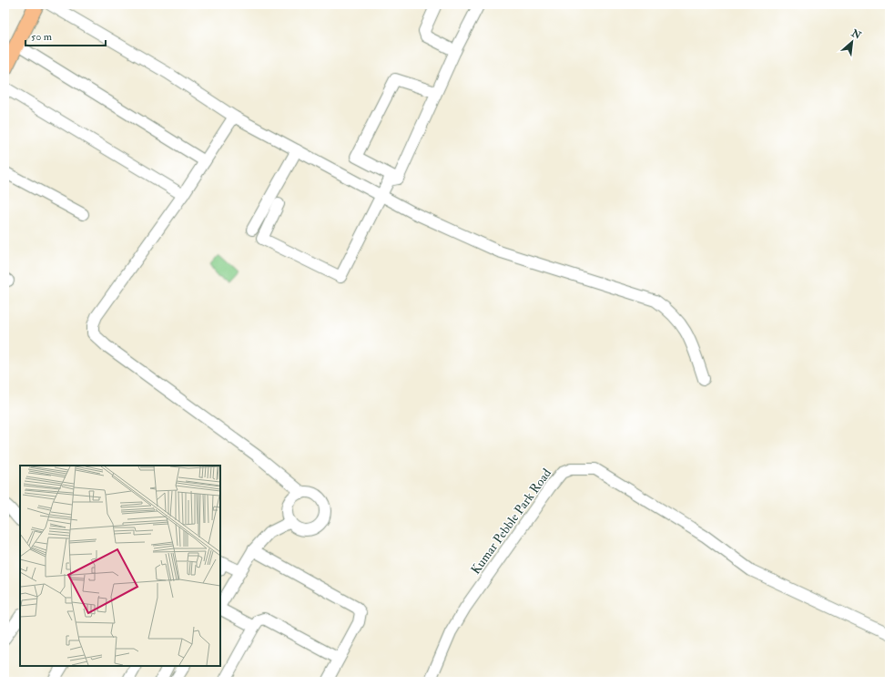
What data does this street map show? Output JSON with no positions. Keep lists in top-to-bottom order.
{
  "streets": {
    "street": ["Kumar Pebble Park Road"]
  },
  "scale_bar": "50 m",
  "north": "top right"
}
